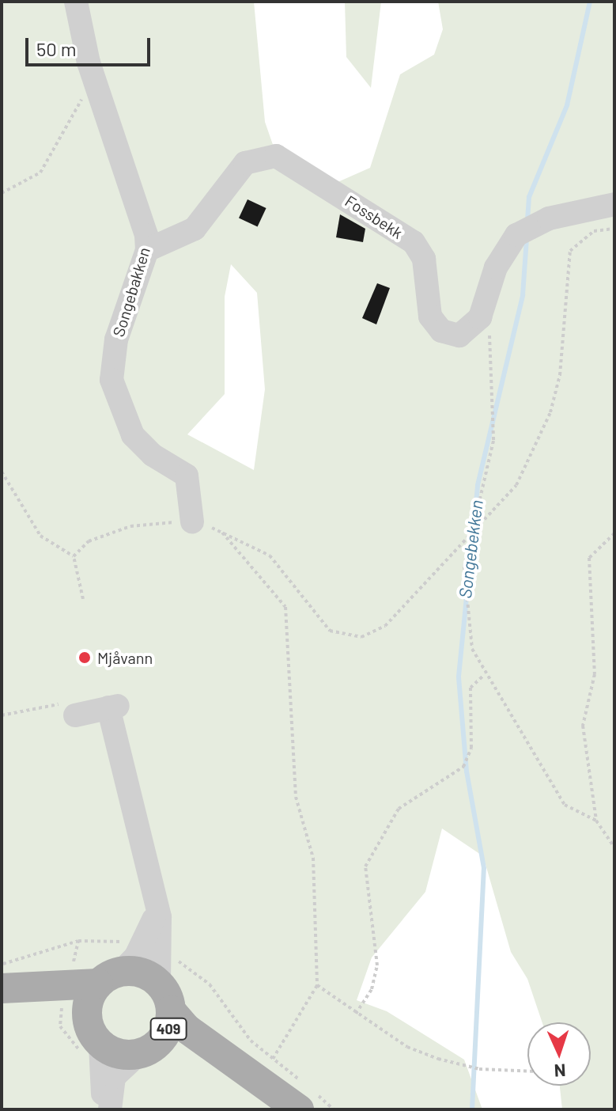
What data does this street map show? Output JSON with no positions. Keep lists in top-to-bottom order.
{
  "streets": {
    "main road": ["409"],
    "street": ["Fossbekk", "Songebakken"]
  },
  "crossings": [
    ["Fossbekk", "Songebakken"]
  ],
  "water": ["Songebekken"],
  "places": ["Mjåvann"],
  "scale_bar": "50 m",
  "north": "bottom"
}
